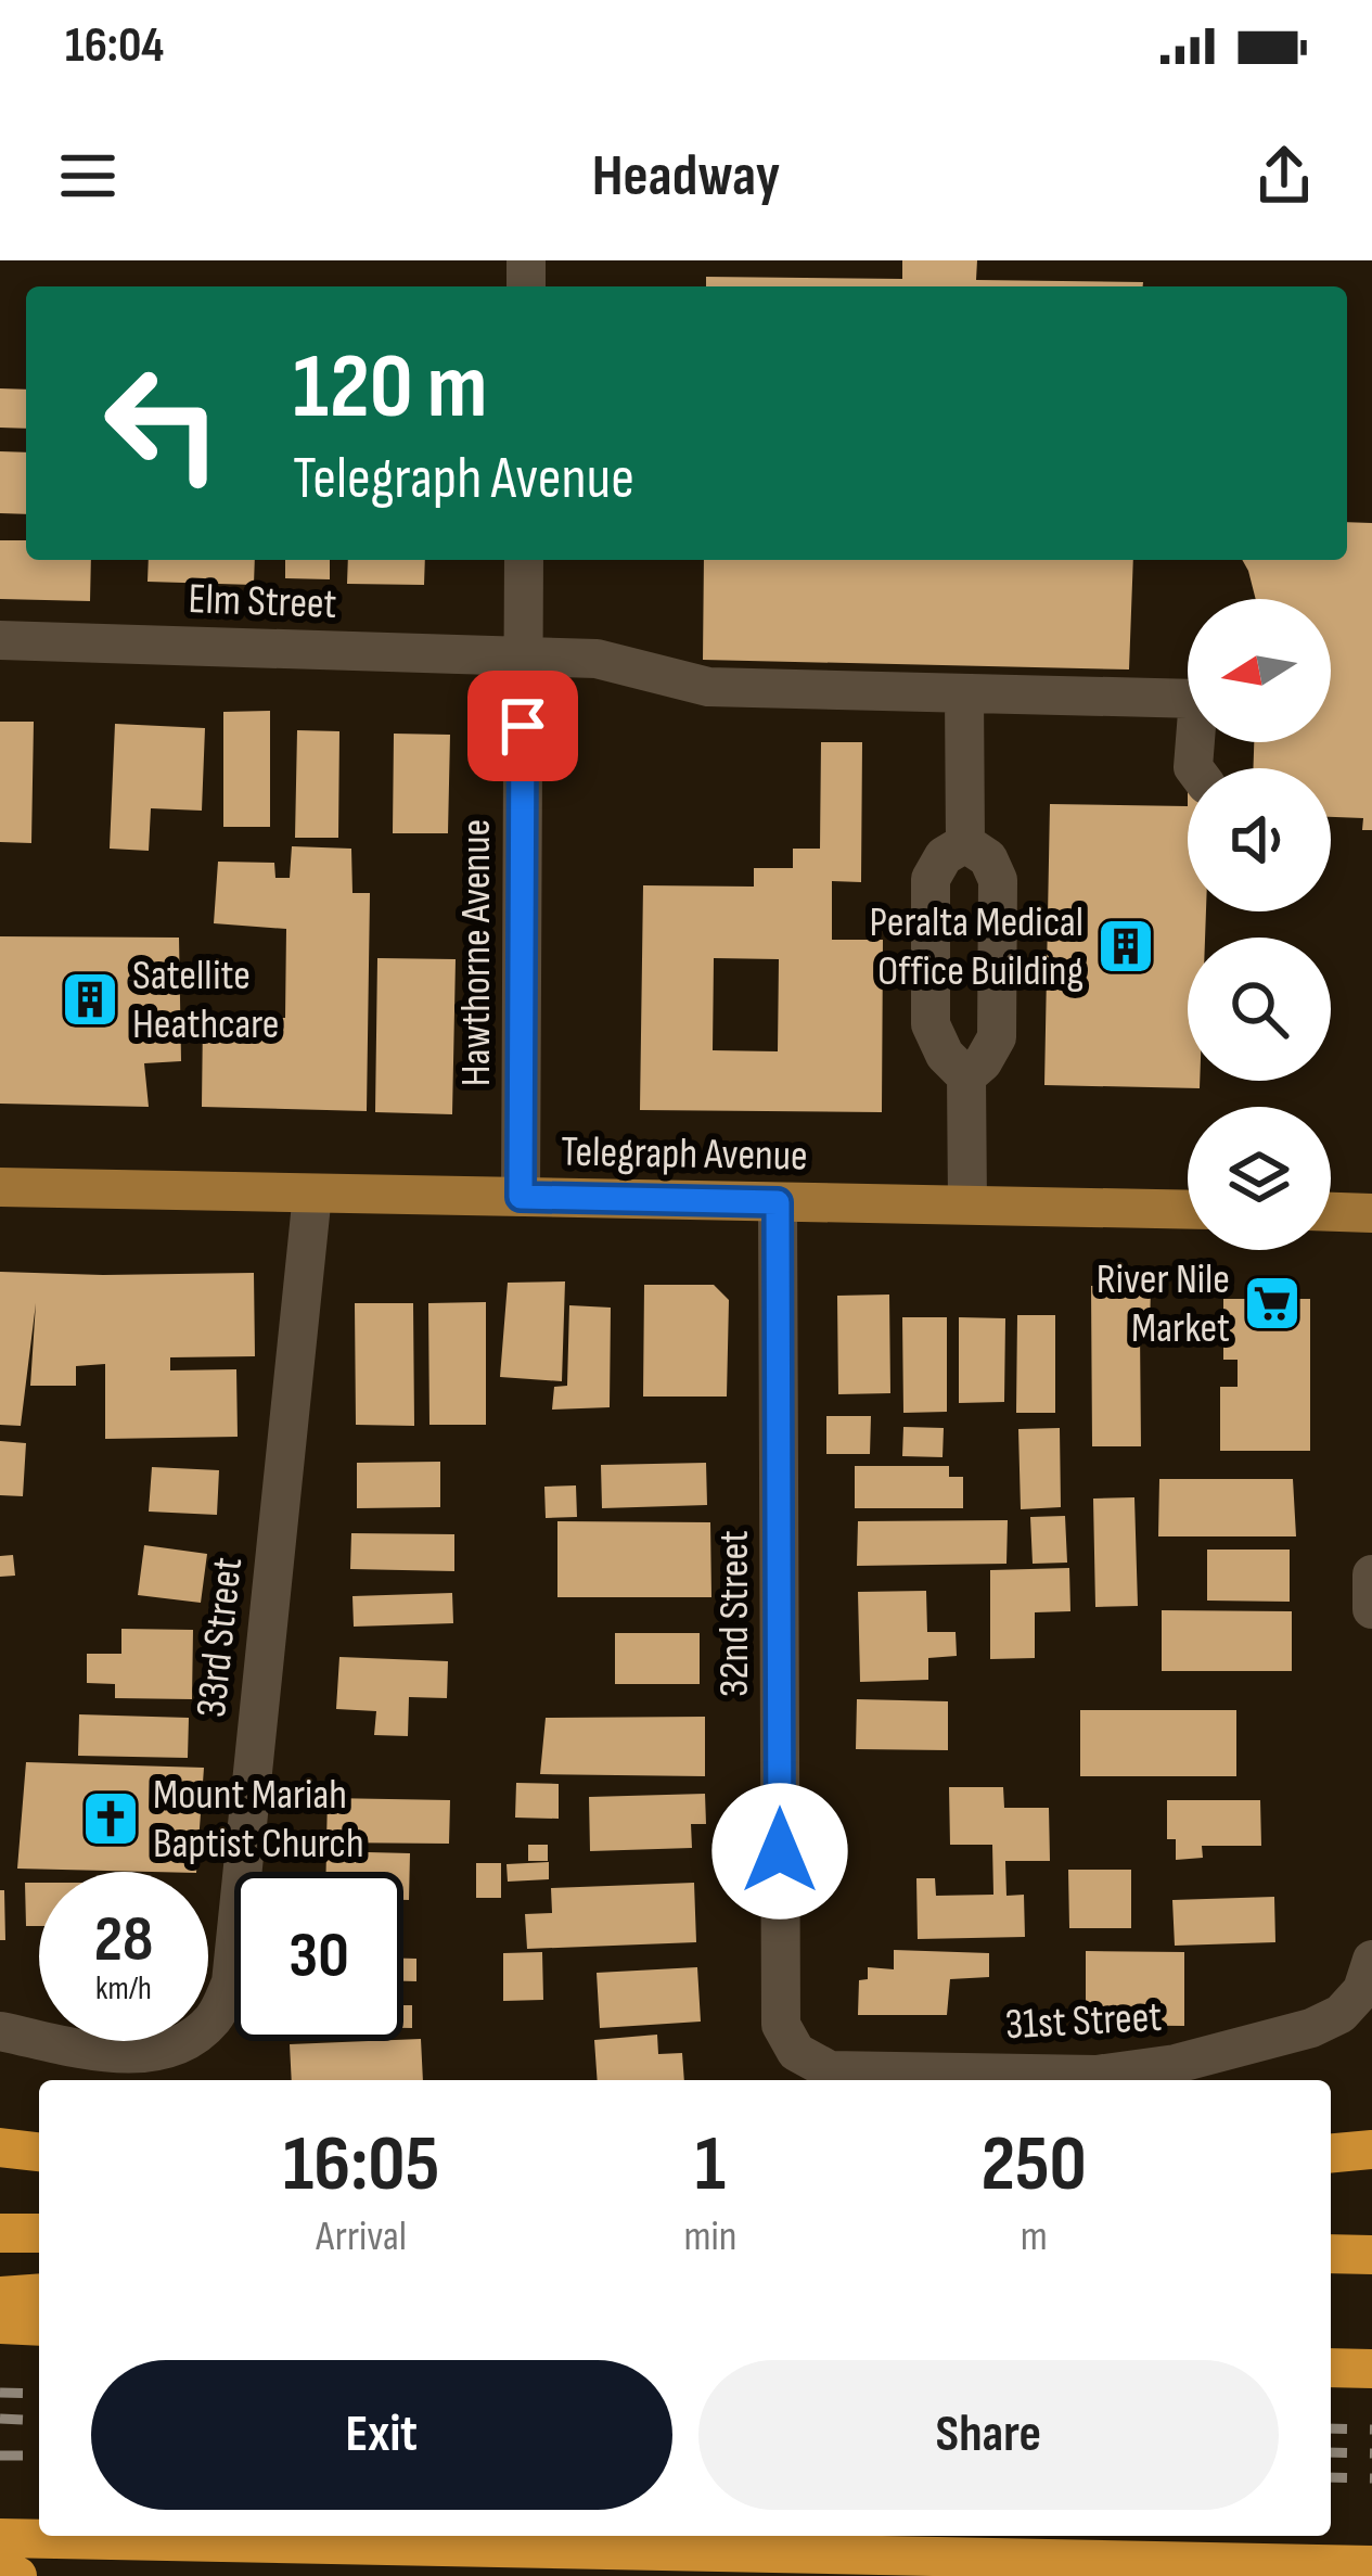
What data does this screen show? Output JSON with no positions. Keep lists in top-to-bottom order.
{
  "streets": {
    "main road": ["Telegraph Avenue"],
    "street": [
      "Elm Street",
      "Hawthorne Avenue",
      "32nd Street",
      "33rd Street",
      "31st Street"
    ]
  },
  "crossings": [
    ["Elm Street", "Hawthorne Avenue"],
    ["Hawthorne Avenue", "Telegraph Avenue"],
    ["Telegraph Avenue", "32nd Street"],
    ["Telegraph Avenue", "33rd Street"],
    ["32nd Street", "31st Street"]
  ],
  "places": {
    "building": ["Peralta Medical Office Building", "Satellite Heathcare"],
    "supermarket": ["River Nile Market"],
    "church": ["Mount Mariah Baptist Church"]
  },
  "north": "left",
  "page": {
    "status": "16:04",
    "header": "Headway",
    "turn": ["120 m", "Telegraph Avenue"],
    "speed": "28 km/h",
    "limit": "30",
    "eta": [
      "16:05",
      "Arrival",
      "1",
      "min",
      "250",
      "m"
    ],
    "buttons": ["Exit", "Share"]
  }
}
